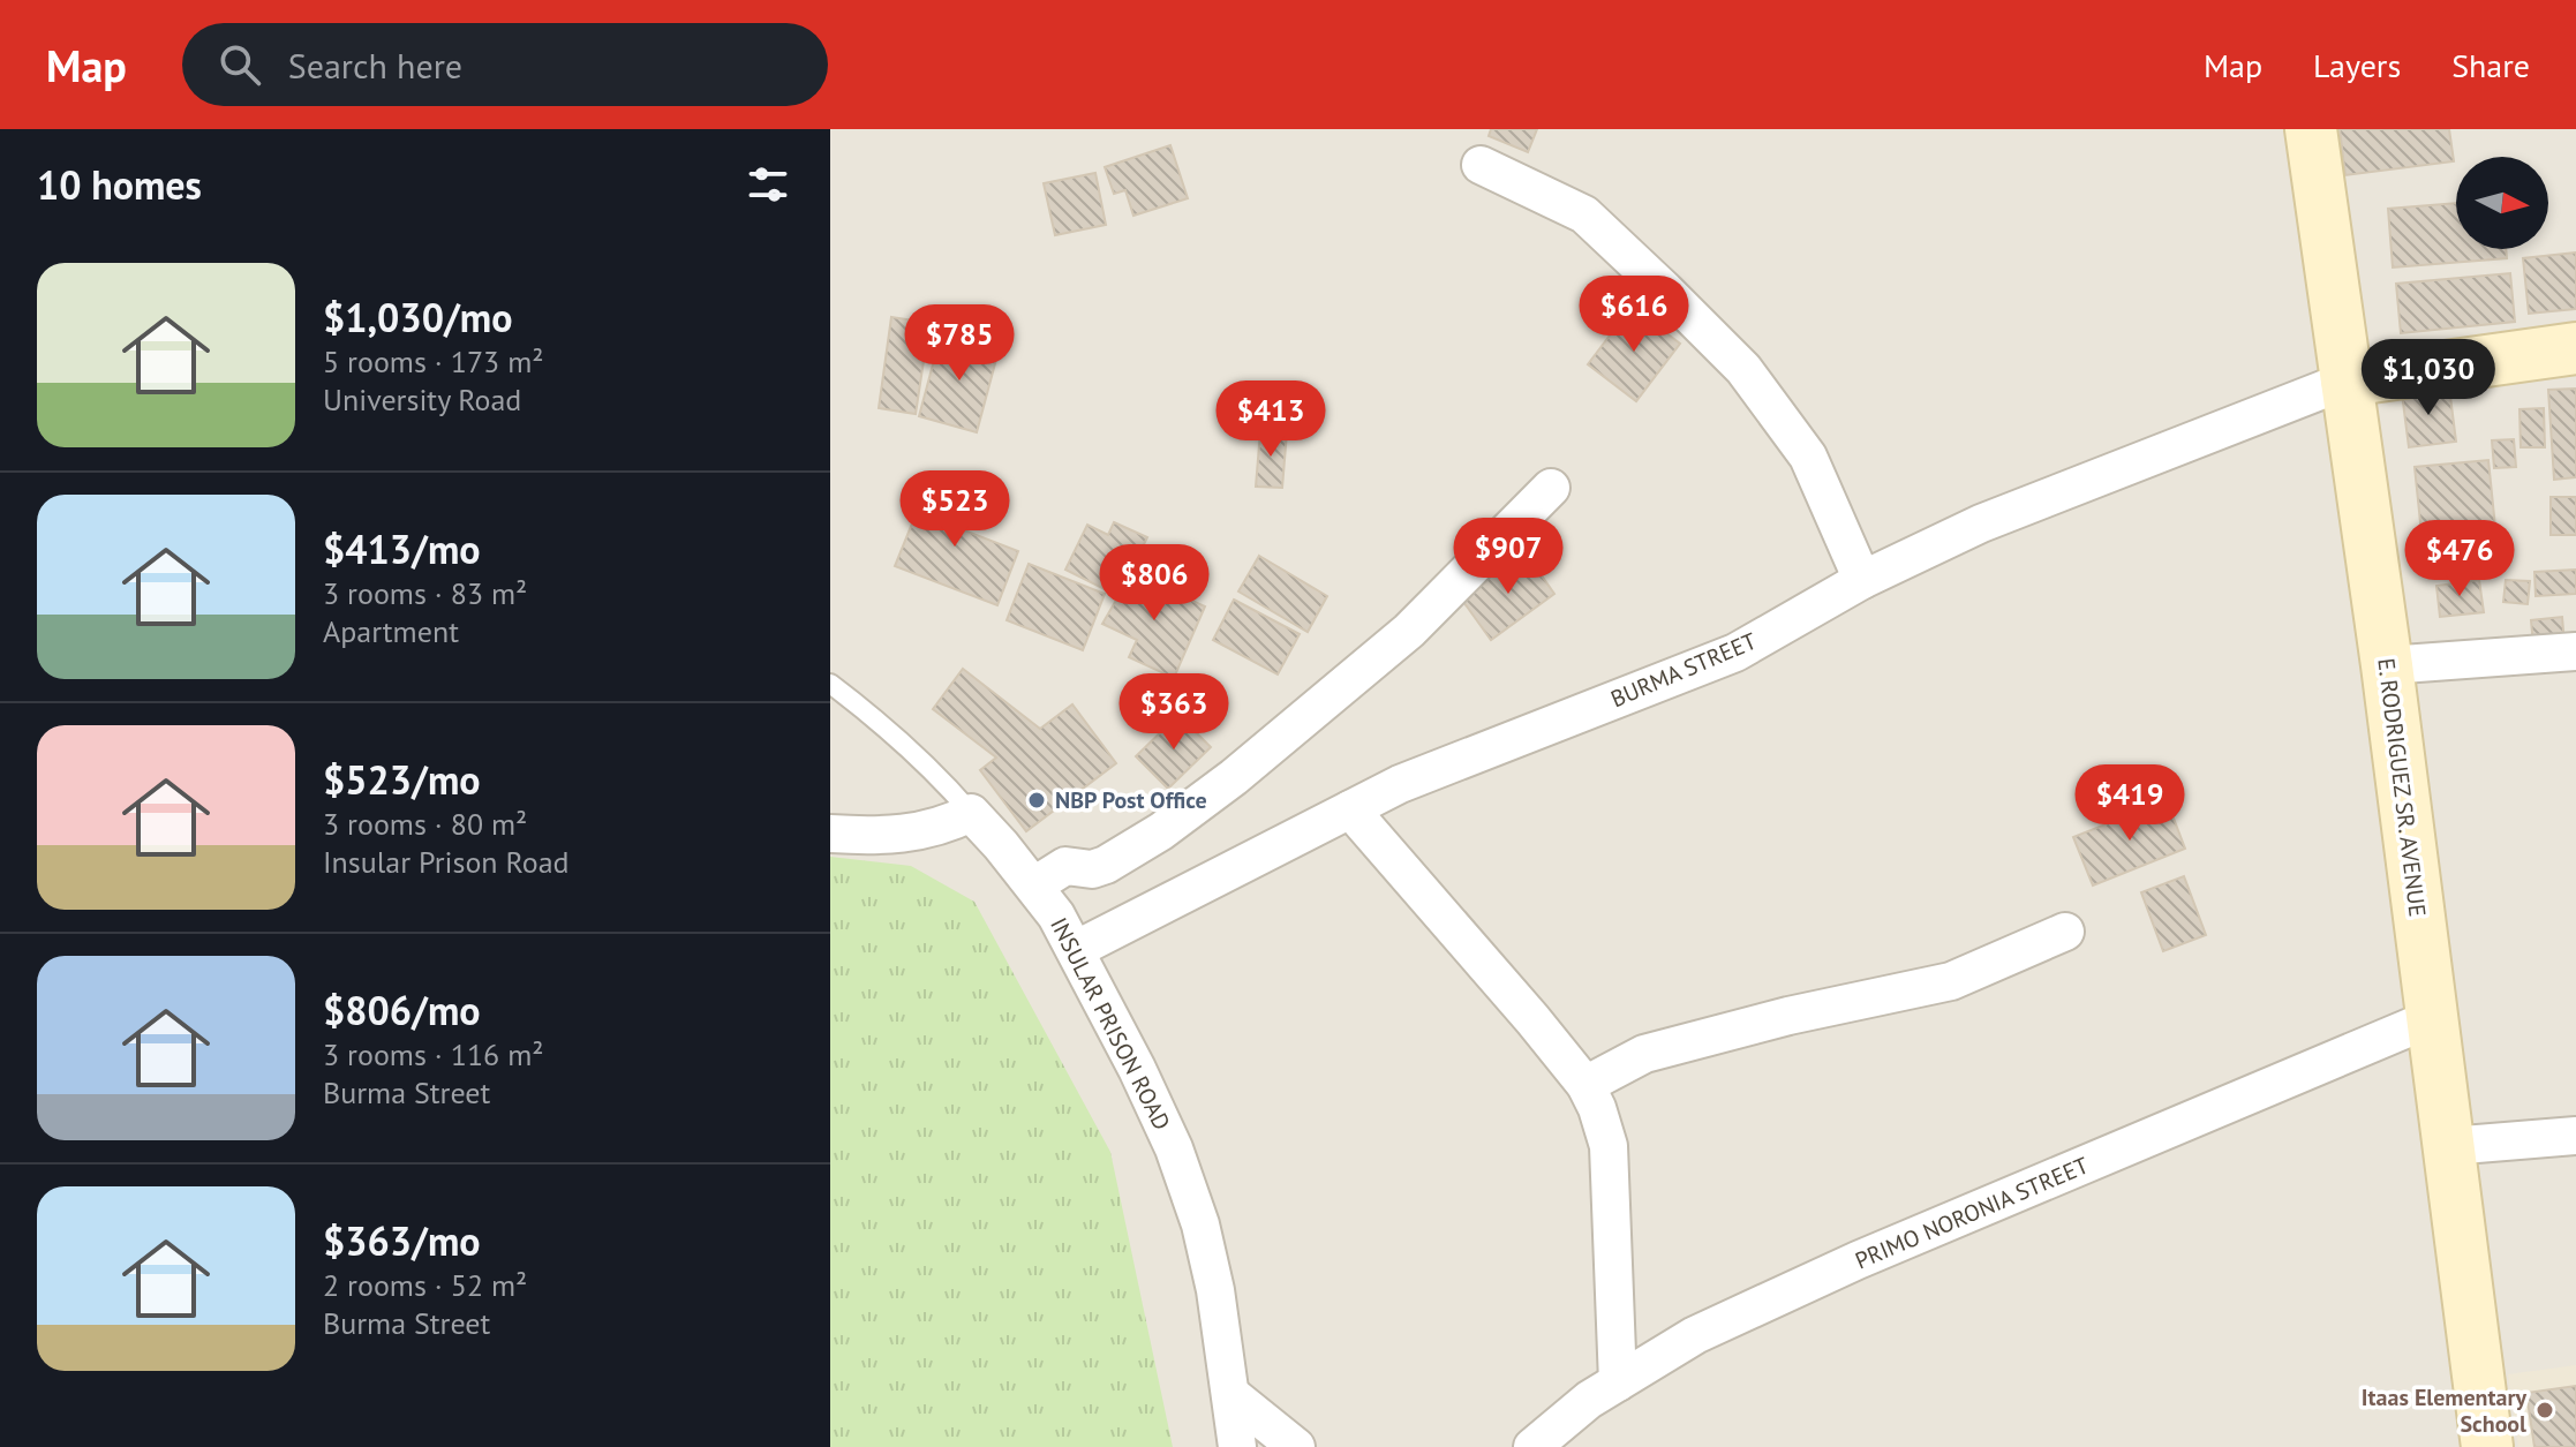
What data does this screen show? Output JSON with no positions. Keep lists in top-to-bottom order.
{
  "streets": {
    "street": [
      "BURMA STREET",
      "E. RODRIGUEZ SR. AVENUE",
      "INSULAR PRISON ROAD",
      "PRIMO NORONIA STREET"
    ]
  },
  "crossings": [
    ["BURMA STREET", "E. RODRIGUEZ SR. AVENUE"],
    ["BURMA STREET", "INSULAR PRISON ROAD"],
    ["E. RODRIGUEZ SR. AVENUE", "PRIMO NORONIA STREET"]
  ],
  "places": ["NBP Post Office", "Itaas Elementary School"],
  "north": "right",
  "page": {
    "header": "Map",
    "search": "Search here",
    "nav": ["Map", "Layers", "Share"],
    "heading": "10 homes",
    "list": [
      {
        "name": "$1,030/mo",
        "note": "5 rooms · 173 m² · University Road"
      },
      {
        "name": "$413/mo",
        "note": "3 rooms · 83 m² · Apartment"
      },
      {
        "name": "$523/mo",
        "note": "3 rooms · 80 m² · Insular Prison Road"
      },
      {
        "name": "$806/mo",
        "note": "3 rooms · 116 m² · Burma Street"
      },
      {
        "name": "$363/mo",
        "note": "2 rooms · 52 m² · Burma Street"
      }
    ],
    "price": [
      "$616",
      "$785",
      "$1,030",
      "$413",
      "$523",
      "$907",
      "$476",
      "$806",
      "$363",
      "$419"
    ]
  }
}
